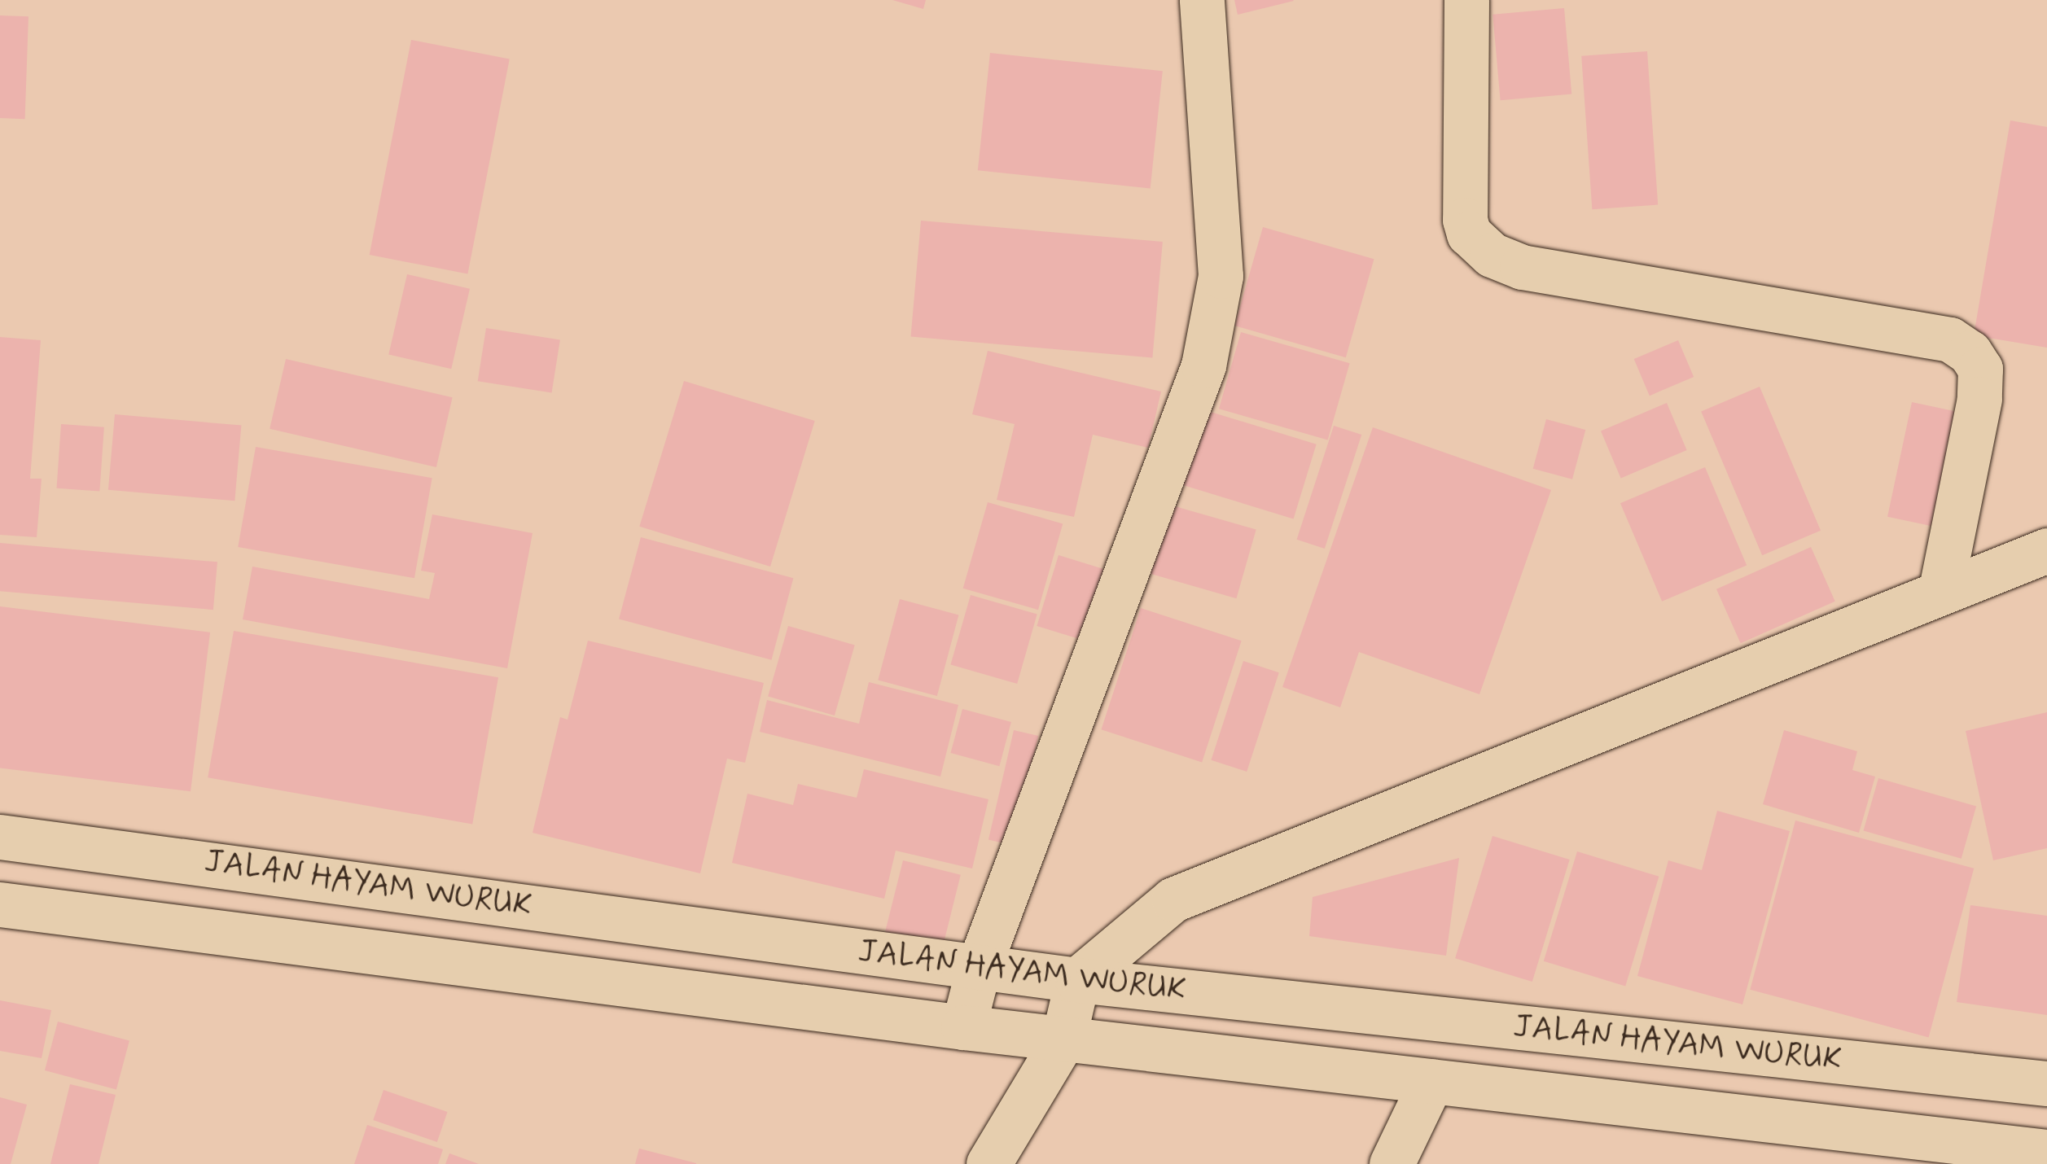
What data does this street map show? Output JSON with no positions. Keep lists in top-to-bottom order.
{
  "streets": {
    "main road": ["JALAN HAYAM WURUK"]
  }
}
